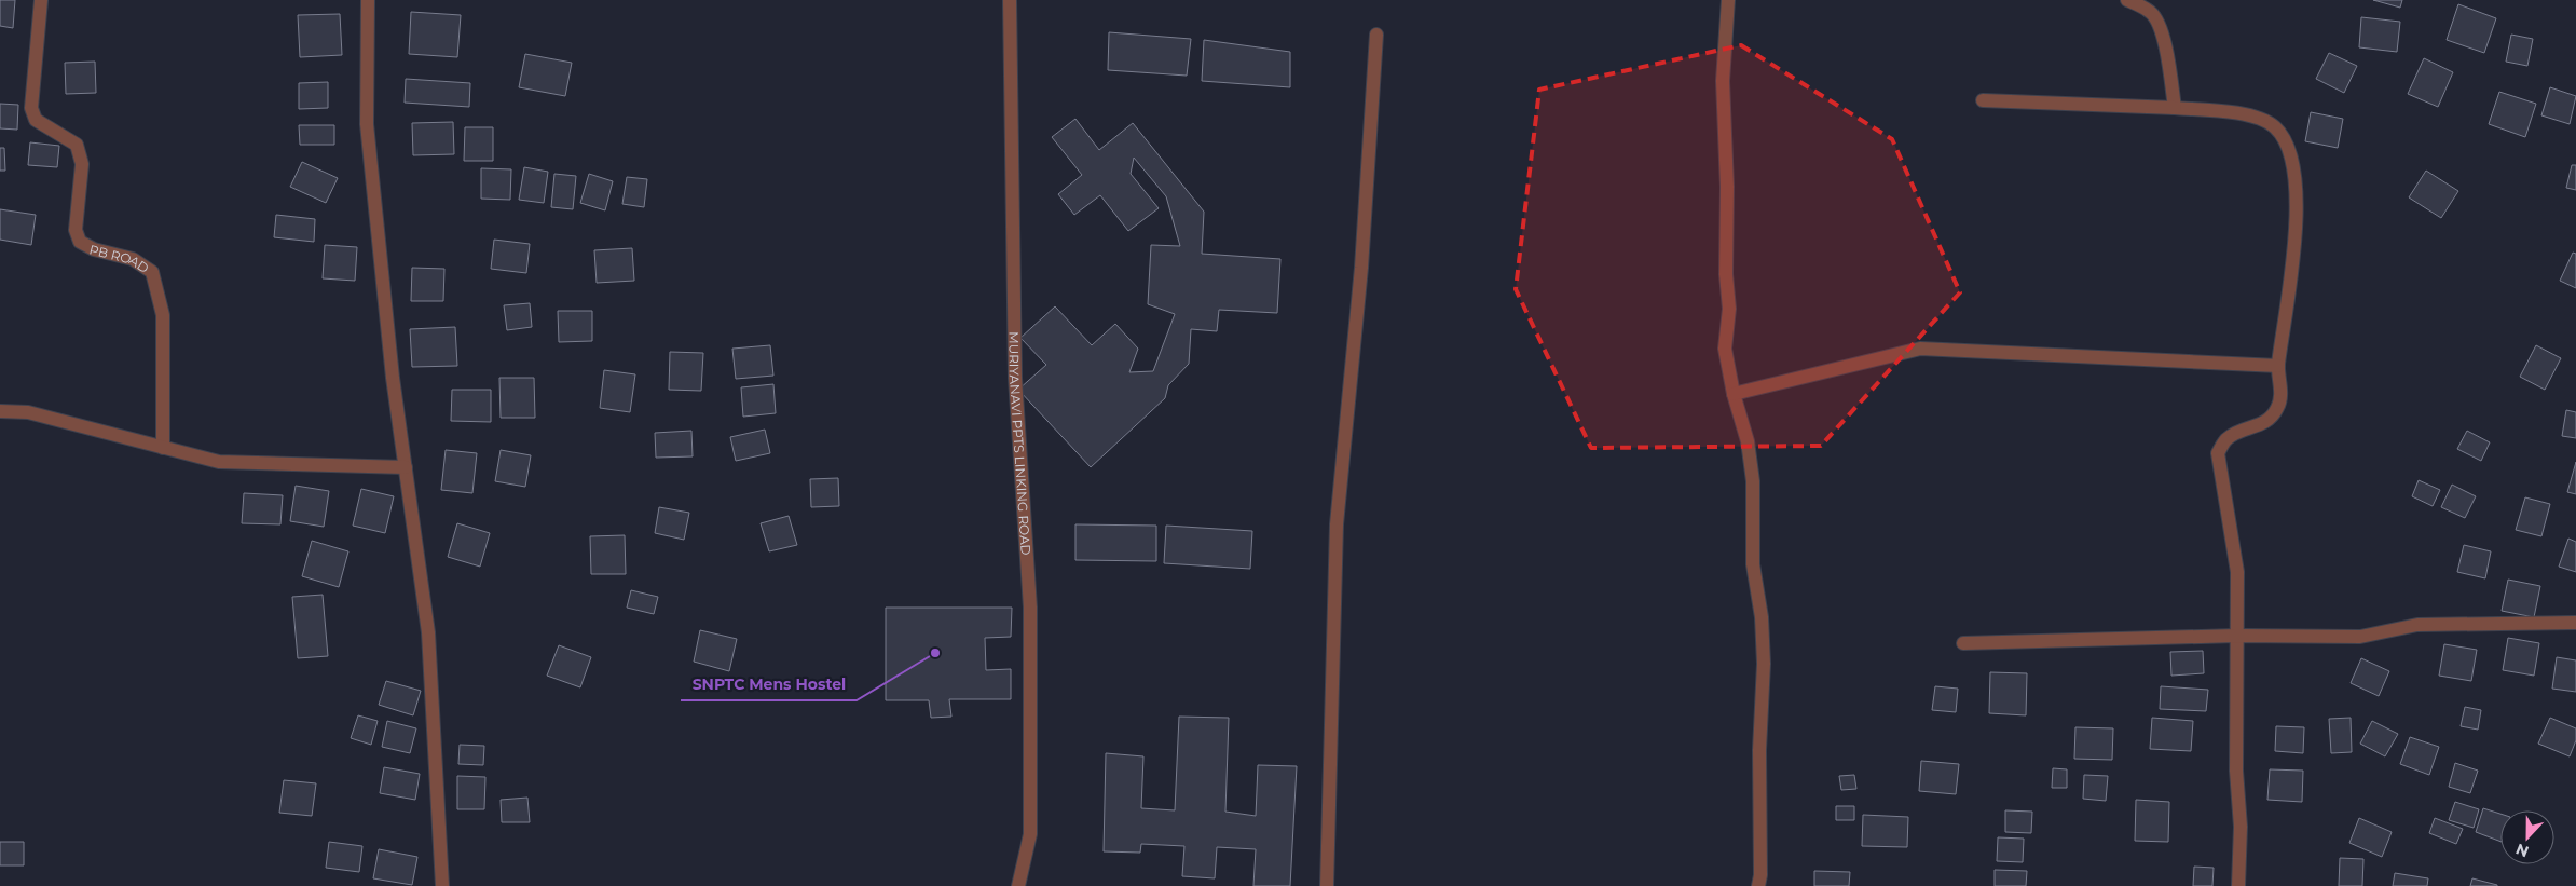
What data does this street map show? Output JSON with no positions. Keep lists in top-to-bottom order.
{
  "streets": {
    "street": ["PB ROAD", "MURIYANAVI PPTS LINKING ROAD"]
  },
  "places": ["SNPTC Mens Hostel"],
  "north": "bottom"
}
